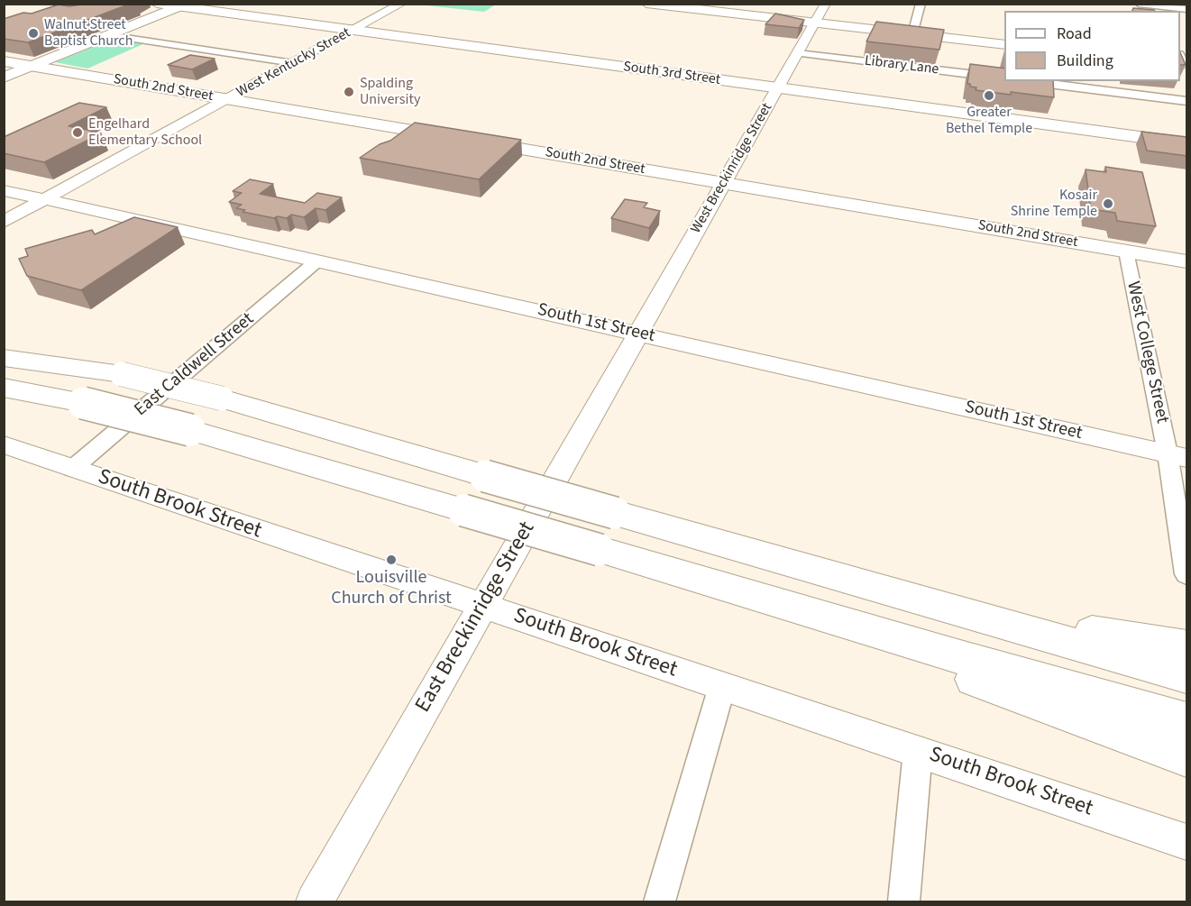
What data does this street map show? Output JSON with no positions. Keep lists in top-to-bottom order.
{
  "streets": {
    "main road": ["South 3rd Street", "South 2nd Street"],
    "street": [
      "West Kentucky Street",
      "Library Lane",
      "West Breckinridge Street",
      "South 1st Street",
      "West College Street",
      "East Caldwell Street",
      "South Brook Street",
      "East Breckinridge Street"
    ]
  },
  "crossings": [
    ["West Kentucky Street", "South 3rd Street"],
    ["West Kentucky Street", "South 2nd Street"],
    ["West Kentucky Street", "South 1st Street"],
    ["Library Lane", "West Breckinridge Street"],
    ["South 3rd Street", "West Breckinridge Street"],
    ["South 2nd Street", "West Breckinridge Street"],
    ["South 2nd Street", "West College Street"],
    ["West Breckinridge Street", "South 1st Street"],
    ["West Breckinridge Street", "East Breckinridge Street"],
    ["South 1st Street", "West College Street"],
    ["South 1st Street", "East Caldwell Street"],
    ["South 1st Street", "East Breckinridge Street"],
    ["East Caldwell Street", "South Brook Street"],
    ["South Brook Street", "East Breckinridge Street"]
  ],
  "places": [
    "Walnut Street Baptist Church",
    "Spalding University",
    "Greater Bethel Temple",
    "Engelhard Elementary School",
    "Kosair Shrine Temple",
    "Louisville Church of Christ"
  ],
  "legend": ["Road", "Building"]
}
